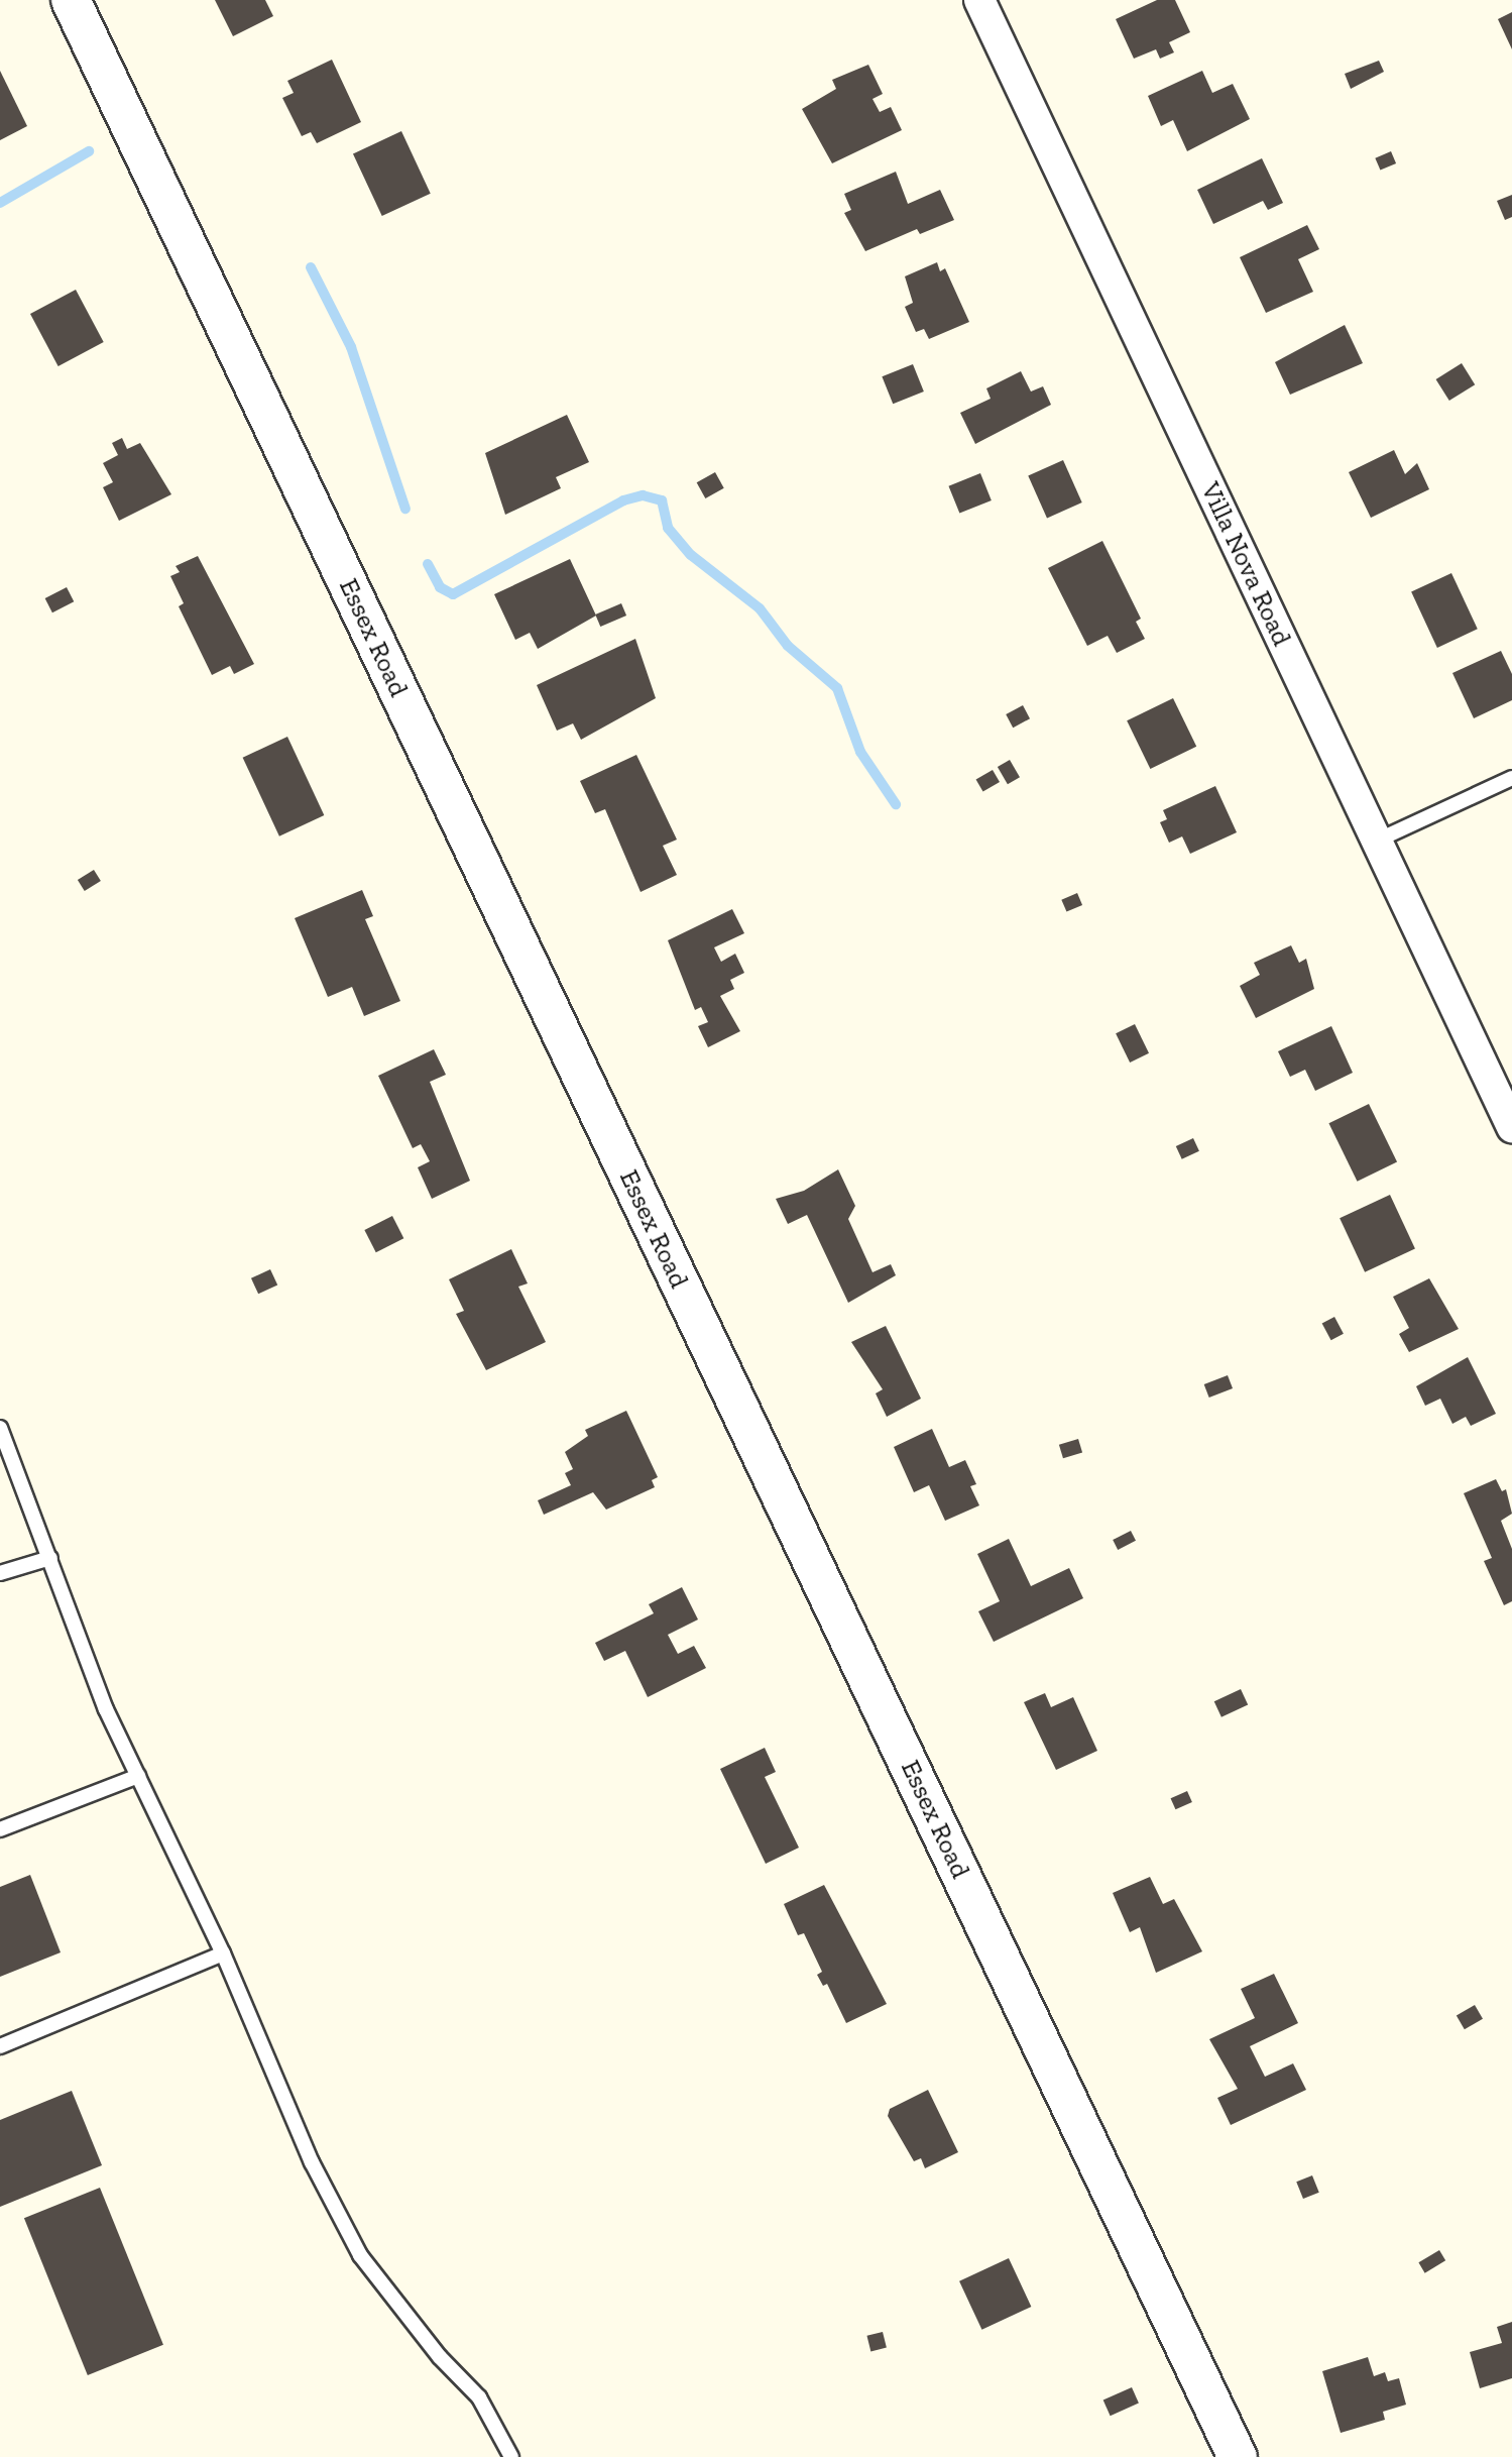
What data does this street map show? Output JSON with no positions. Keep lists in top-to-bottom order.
{
  "streets": {
    "street": ["Villa Nova Road", "Essex Road"]
  }
}
